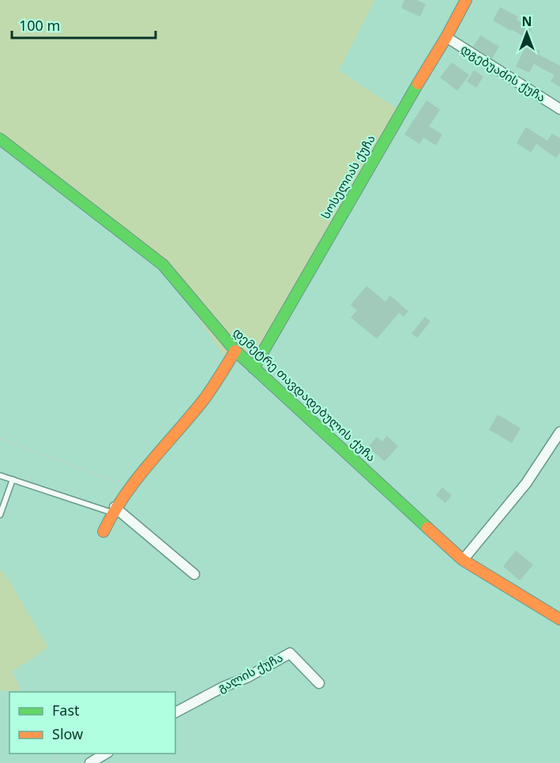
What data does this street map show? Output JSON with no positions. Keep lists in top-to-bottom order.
{
  "streets": {
    "street": [
      "დგებუაძის ქუჩა",
      "სოსელიას ქუჩა",
      "დემეტრე თავდადებულის ქუჩა",
      "გალის ქუჩა"
    ]
  },
  "crossings": [
    ["დგებუაძის ქუჩა", "სოსელიას ქუჩა"],
    ["სოსელიას ქუჩა", "დემეტრე თავდადებულის ქუჩა"]
  ],
  "legend": ["Fast", "Slow"],
  "scale_bar": "100 m",
  "north": "top"
}
